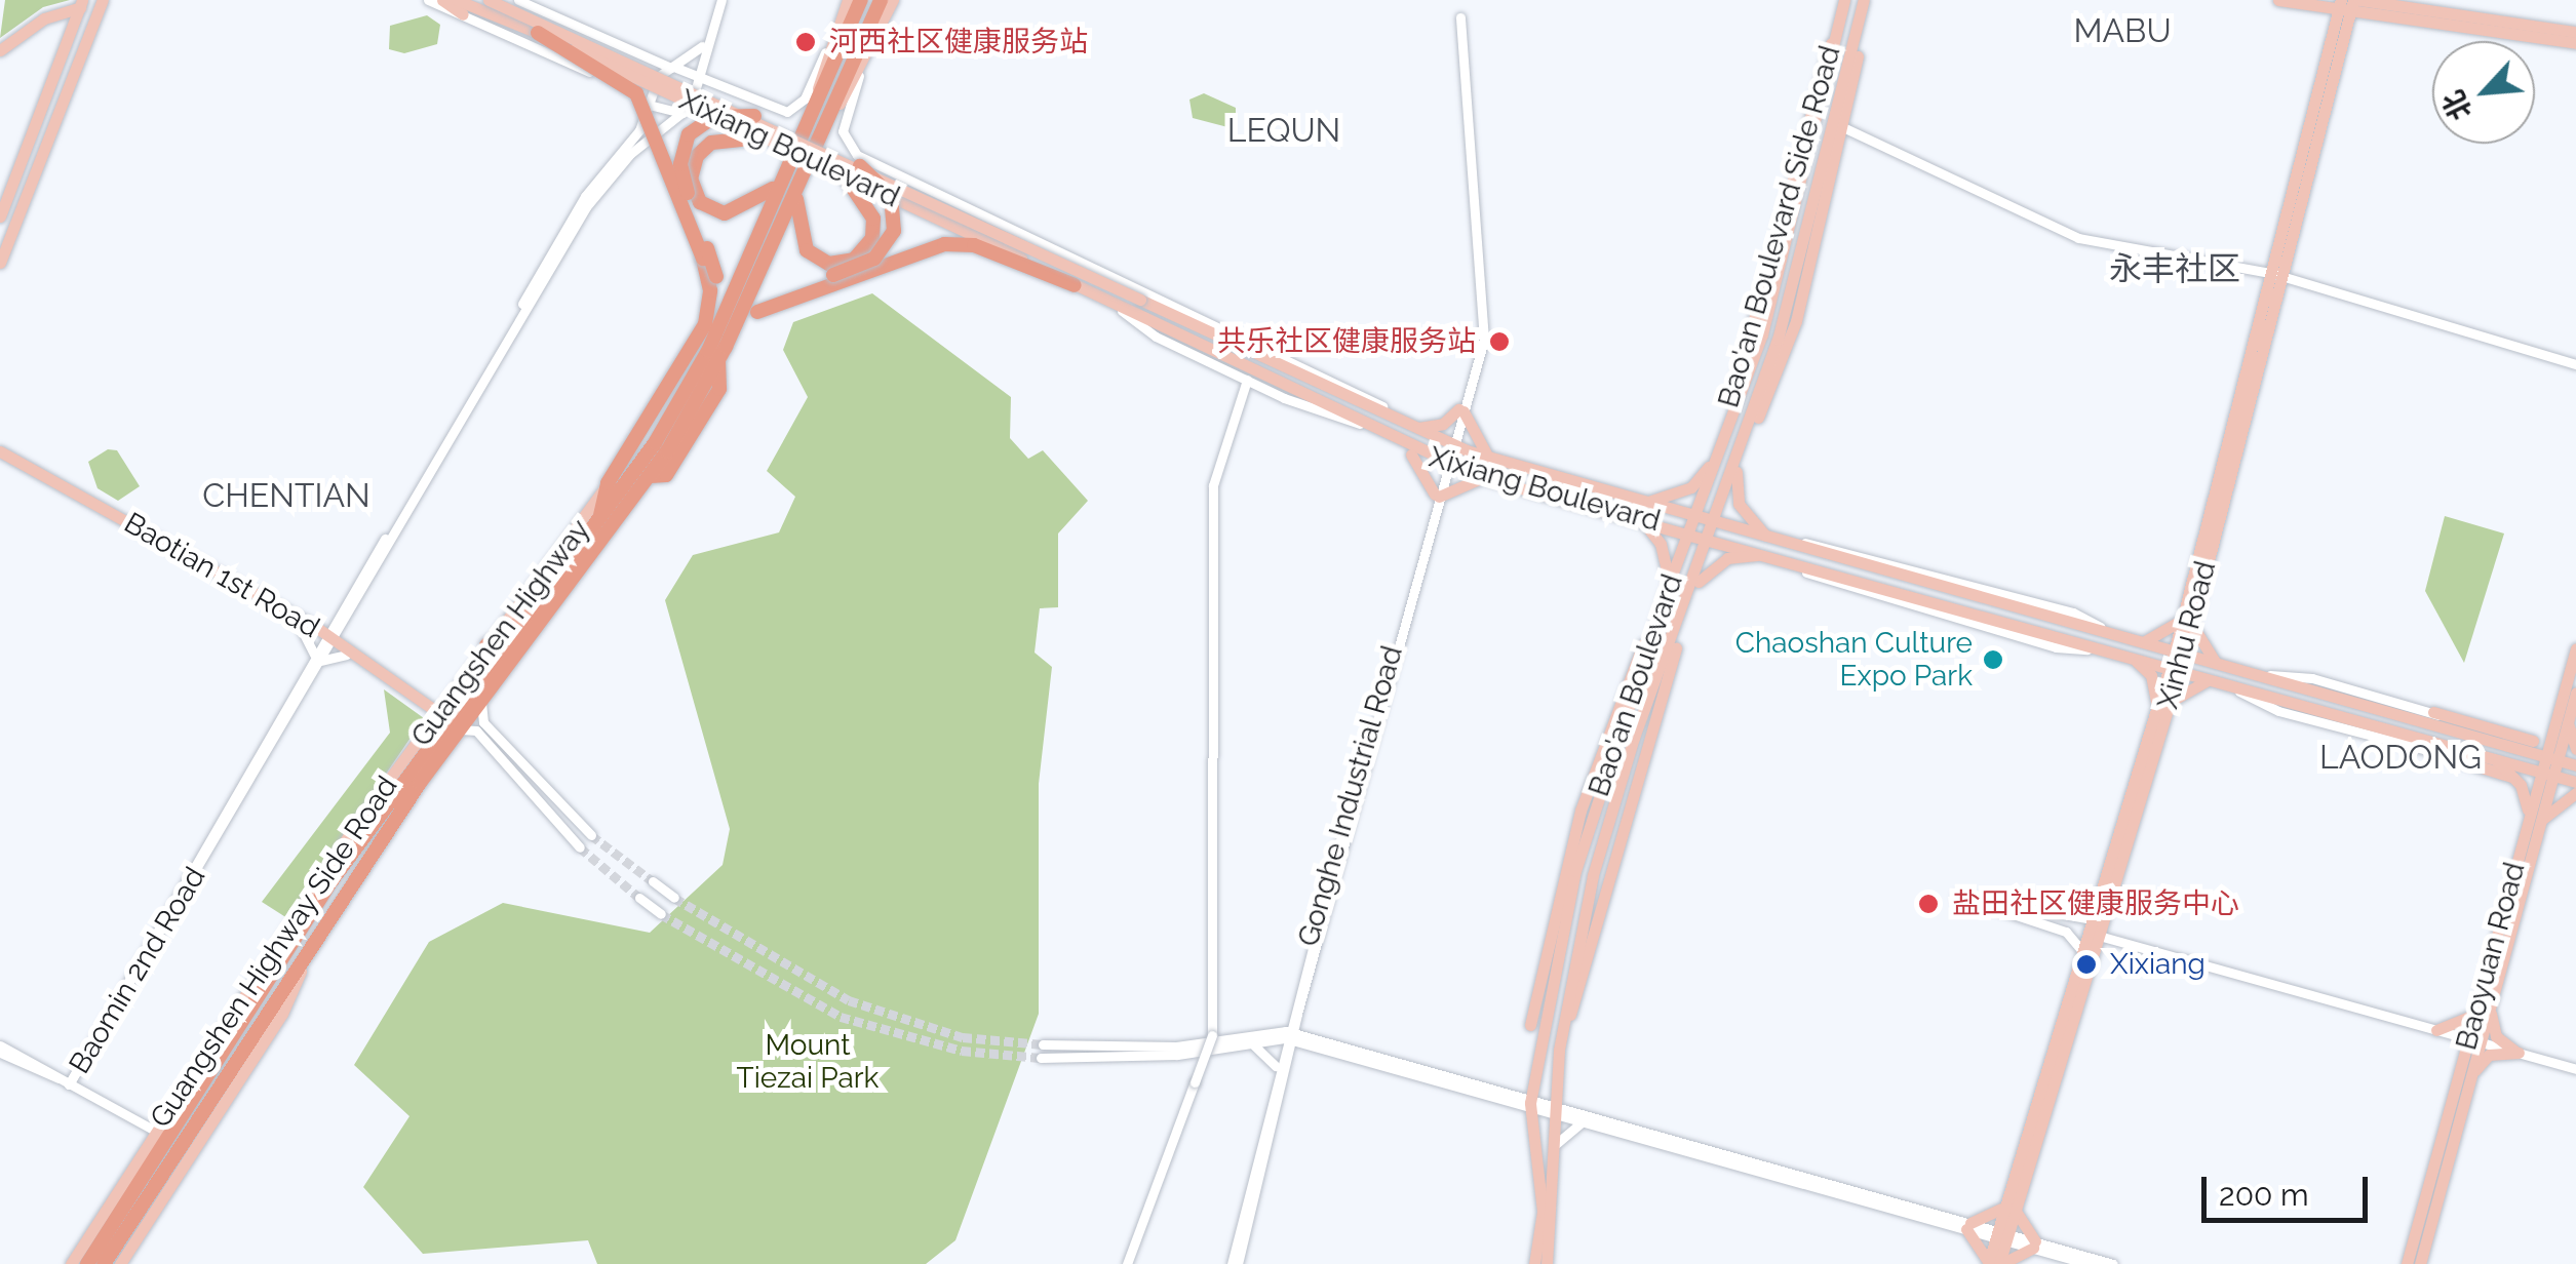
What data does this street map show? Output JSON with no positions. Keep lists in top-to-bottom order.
{
  "streets": {
    "highway": ["Guangshen Highway"],
    "main road": [
      "Xixiang Boulevard",
      "Bao'an Boulevard Side Road",
      "Baotian 1st Road",
      "Xinhu Road",
      "Bao'an Boulevard",
      "Guangshen Highway Side Road",
      "Baoyuan Road"
    ],
    "street": ["Gonghe Industrial Road", "Baomin 2nd Road"]
  },
  "crossings": [
    ["Xixiang Boulevard", "Xinhu Road"],
    ["Xixiang Boulevard", "Bao'an Boulevard"],
    ["Xixiang Boulevard", "Gonghe Industrial Road"],
    ["Xixiang Boulevard", "Baoyuan Road"],
    ["Bao'an Boulevard Side Road", "Bao'an Boulevard"],
    ["Baotian 1st Road", "Guangshen Highway Side Road"],
    ["Baotian 1st Road", "Baomin 2nd Road"],
    ["Guangshen Highway", "Guangshen Highway Side Road"]
  ],
  "districts": [
    "MABU",
    "LEQUN",
    "永丰社区",
    "CHENTIAN",
    "LAODONG"
  ],
  "parks": ["Mount Tiezai Park"],
  "places": [
    "河西社区健康服务站",
    "共乐社区健康服务站",
    "Chaoshan Culture Expo Park",
    "盐田社区健康服务中心",
    "Xixiang"
  ],
  "scale_bar": "200 m",
  "north": "bottom left"
}
